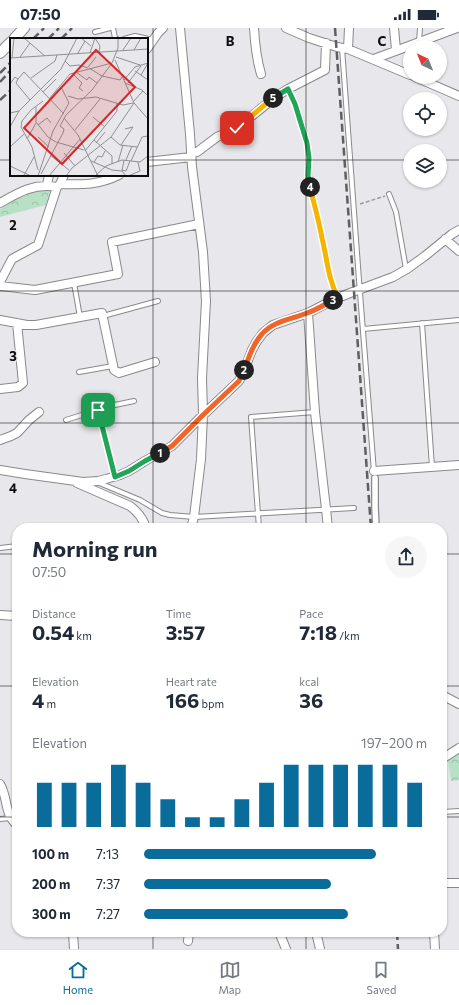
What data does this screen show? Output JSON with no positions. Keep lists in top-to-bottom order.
{
  "north": "top left",
  "page": {
    "status": "07:50",
    "pins": [
      "5",
      "4",
      "3",
      "2",
      "1"
    ],
    "heading": ["Morning run", "07:50"],
    "stats": [
      ["Distance", "0.54 km"],
      ["Time", "3:57"],
      ["Pace", "7:18 /km"],
      ["Elevation", "4 m"],
      ["Heart rate", "166 bpm"],
      ["kcal", "36"]
    ],
    "chart": ["Elevation", "197–200 m"],
    "list": [
      {
        "name": "100 m",
        "note": "7:13"
      },
      {
        "name": "200 m",
        "note": "7:37"
      },
      {
        "name": "300 m",
        "note": "7:27"
      }
    ],
    "tabs": ["Home", "Map", "Saved"]
  },
  "grid": {
    "columns": ["B", "C"],
    "rows": ["2", "3", "4"]
  }
}
